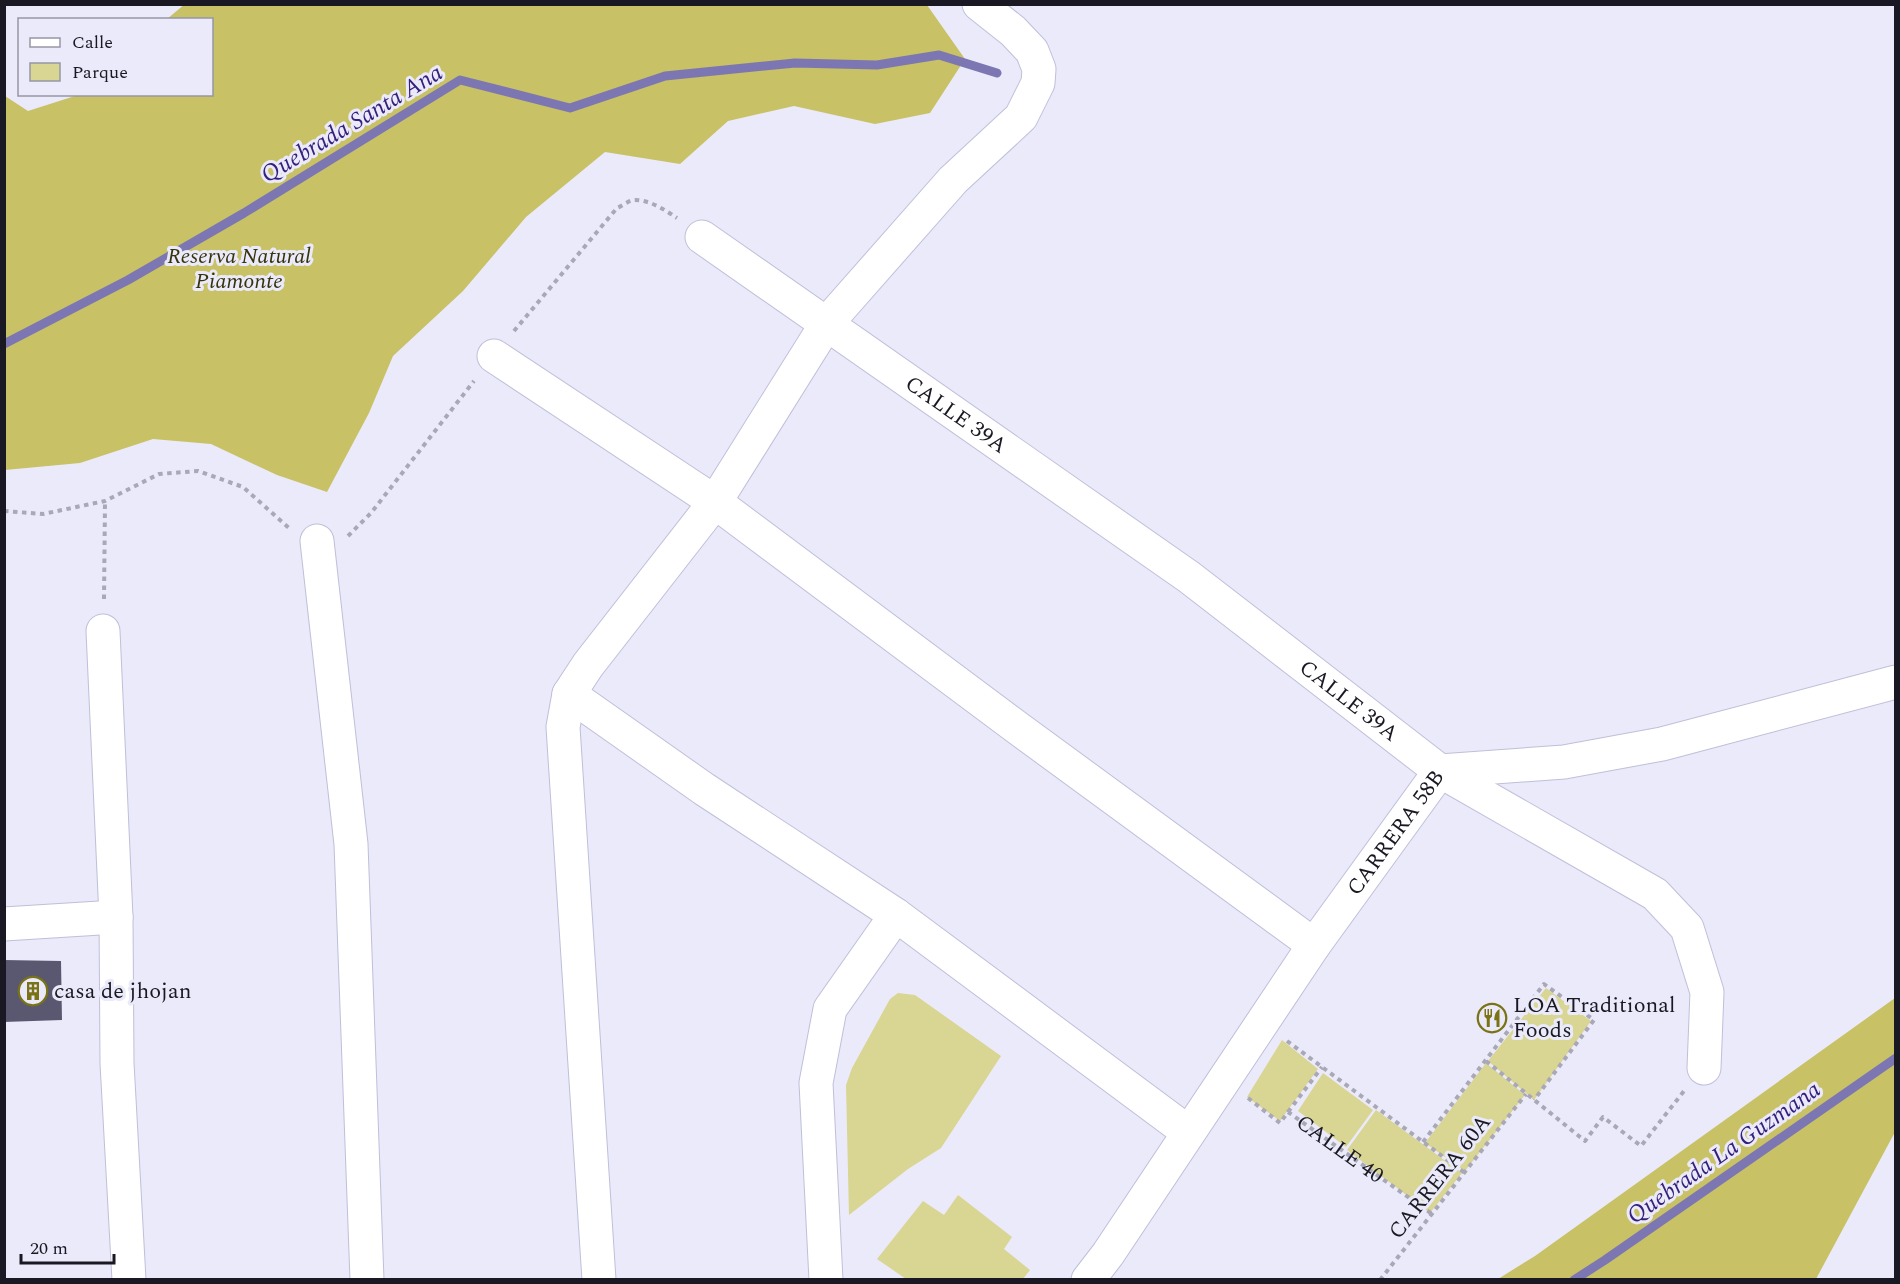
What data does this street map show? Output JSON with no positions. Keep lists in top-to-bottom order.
{
  "streets": {
    "street": ["CALLE 39A", "CARRERA 58B"],
    "path": ["CALLE 40", "CARRERA 60A"]
  },
  "crossings": [
    ["CALLE 39A", "CARRERA 58B"],
    ["CARRERA 58B", "CALLE 40"],
    ["CALLE 40", "CARRERA 60A"]
  ],
  "water": ["Quebrada Santa Ana", "Quebrada La Guzmana"],
  "parks": ["Reserva Natural Piamonte"],
  "places": {
    "building": ["casa de jhojan"],
    "restaurant": ["LOA Traditional Foods"]
  },
  "legend": ["Calle", "Parque"],
  "scale_bar": "20 m"
}
